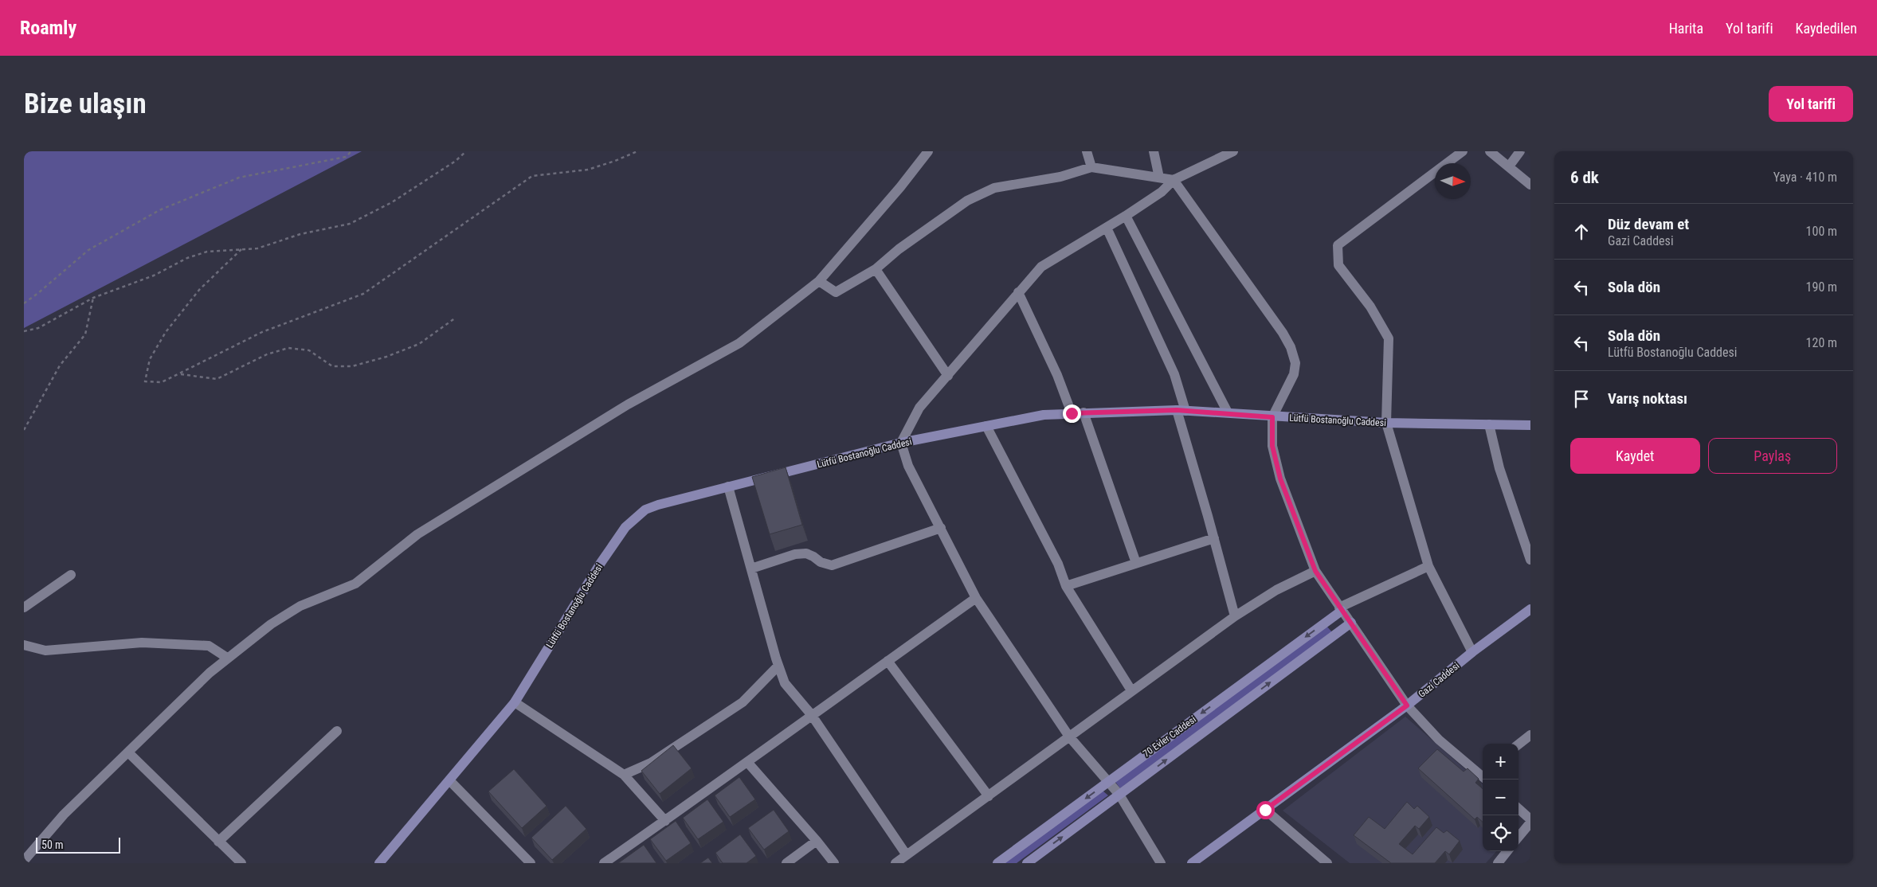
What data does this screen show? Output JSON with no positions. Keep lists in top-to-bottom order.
{
  "streets": {
    "street": ["Lütfü Bostanoğlu Caddesi", "Gazi Caddesi", "70 Evler Caddesi"]
  },
  "scale_bar": "50 m",
  "north": "right",
  "page": {
    "header": "Roamly",
    "nav": ["Harita", "Yol tarifi", "Kaydedilen"],
    "buttons": [
      "Yol tarifi",
      ["Kaydet", "Paylaş"]
    ],
    "title": "Bize ulaşın",
    "heading": ["6 dk", "Yaya · 410 m"],
    "list": [
      ["Düz devam et", "Gazi Caddesi", "100 m"],
      ["Sola dön", "190 m"],
      ["Sola dön", "Lütfü Bostanoğlu Caddesi", "120 m"],
      "Varış noktası"
    ],
    "map_buttons": ["+", "−"],
    "scale": "50 m"
  }
}
